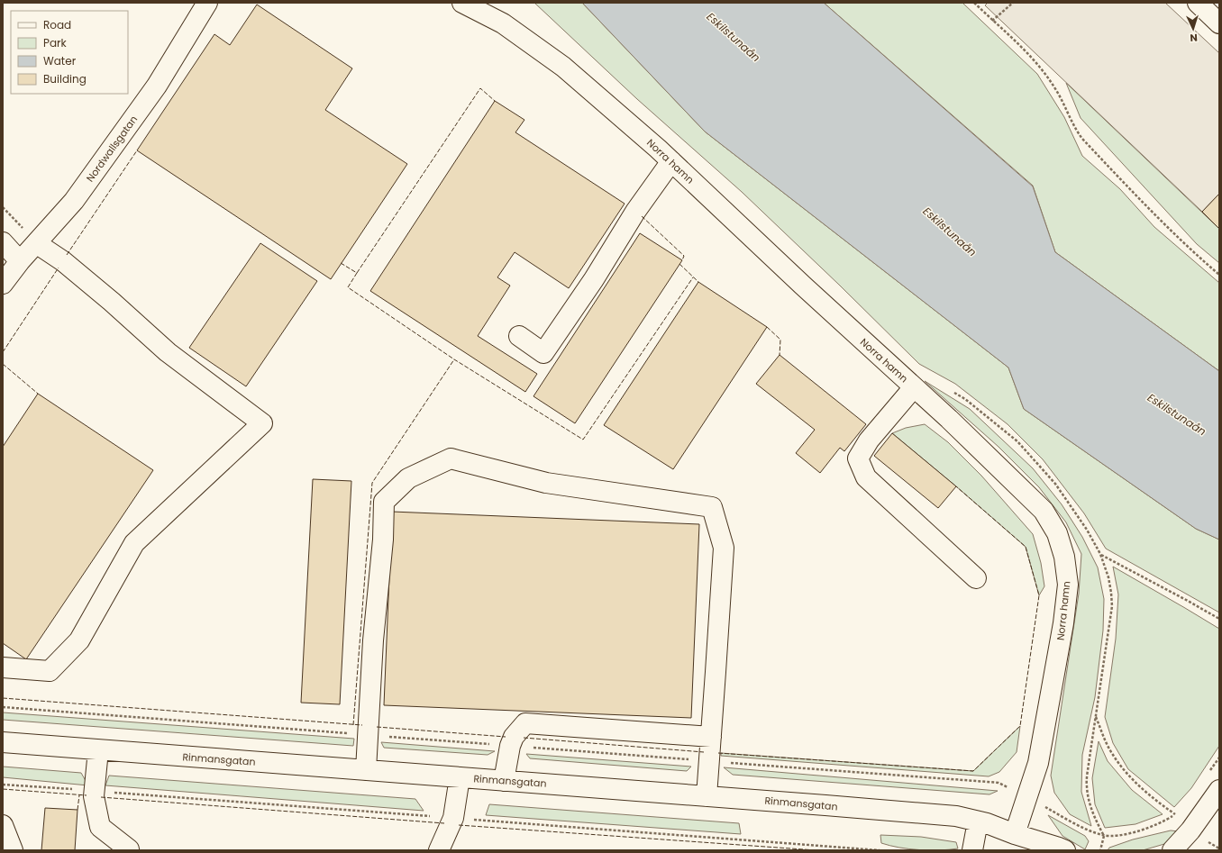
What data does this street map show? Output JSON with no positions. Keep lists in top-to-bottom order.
{
  "streets": {
    "street": ["Nordwallsgatan", "Norra hamn", "Rinmansgatan"]
  },
  "crossings": [
    ["Norra hamn", "Rinmansgatan"]
  ],
  "water": ["Eskilstunaån"],
  "legend": [
    "Road",
    "Park",
    "Water",
    "Building"
  ],
  "north": "bottom"
}
